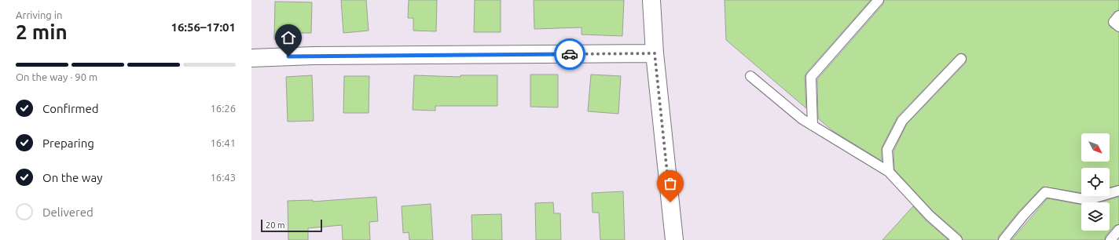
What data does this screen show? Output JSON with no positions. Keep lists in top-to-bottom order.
{
  "scale_bar": "20 m",
  "north": "bottom right",
  "page": {
    "heading": ["2 min", "Arriving in", "16:56–17:01"],
    "bar": "On the way · 90 m",
    "list": [
      ["Confirmed", "16:26"],
      ["Preparing", "16:41"],
      ["On the way", "16:43"],
      "Delivered"
    ],
    "scale": "20 m"
  }
}
